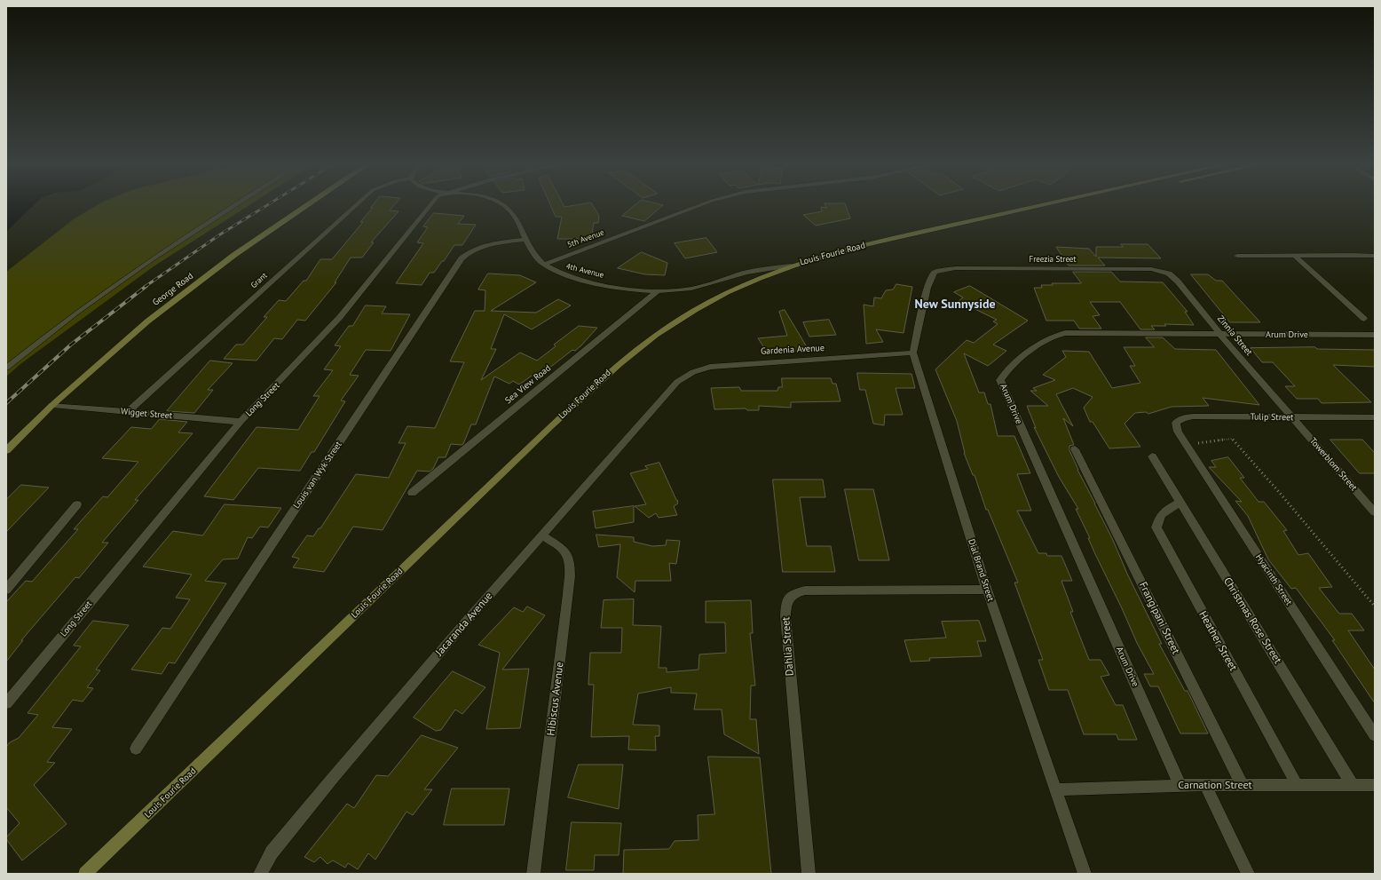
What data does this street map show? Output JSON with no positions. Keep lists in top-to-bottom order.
{
  "streets": {
    "main road": ["Louis Fourie Road", "George Road"],
    "street": [
      "5th Avenue",
      "Freezia Street",
      "4th Avenue",
      "Grant",
      "Arum Drive",
      "Zinnia Street",
      "Gardenia Avenue",
      "Sea View Road",
      "Long Street",
      "Wigget Street",
      "Tulip Street",
      "Towerblom Street",
      "Louis van Wyk Street",
      "Dial Brand Street",
      "Hyacinth Street",
      "Frangipani Street",
      "Christmas Rose Street",
      "Jacaranda Avenue",
      "Heather Street",
      "Dahlia Street",
      "Hibiscus Avenue",
      "Carnation Street"
    ]
  },
  "crossings": [
    ["5th Avenue", "4th Avenue"],
    ["Louis Fourie Road", "4th Avenue"],
    ["Freezia Street", "Zinnia Street"],
    ["Freezia Street", "Gardenia Avenue"],
    ["Freezia Street", "Dial Brand Street"],
    ["4th Avenue", "Sea View Road"],
    ["4th Avenue", "Louis van Wyk Street"],
    ["Grant", "Wigget Street"],
    ["George Road", "Wigget Street"],
    ["Arum Drive", "Zinnia Street"],
    ["Arum Drive", "Carnation Street"],
    ["Zinnia Street", "Tulip Street"],
    ["Zinnia Street", "Towerblom Street"],
    ["Gardenia Avenue", "Dial Brand Street"],
    ["Gardenia Avenue", "Jacaranda Avenue"],
    ["Long Street", "Wigget Street"],
    ["Tulip Street", "Towerblom Street"],
    ["Tulip Street", "Hyacinth Street"],
    ["Dial Brand Street", "Dahlia Street"],
    ["Dial Brand Street", "Carnation Street"],
    ["Frangipani Street", "Carnation Street"],
    ["Christmas Rose Street", "Heather Street"],
    ["Christmas Rose Street", "Carnation Street"],
    ["Jacaranda Avenue", "Hibiscus Avenue"],
    ["Heather Street", "Carnation Street"]
  ],
  "districts": ["New Sunnyside"]
}
